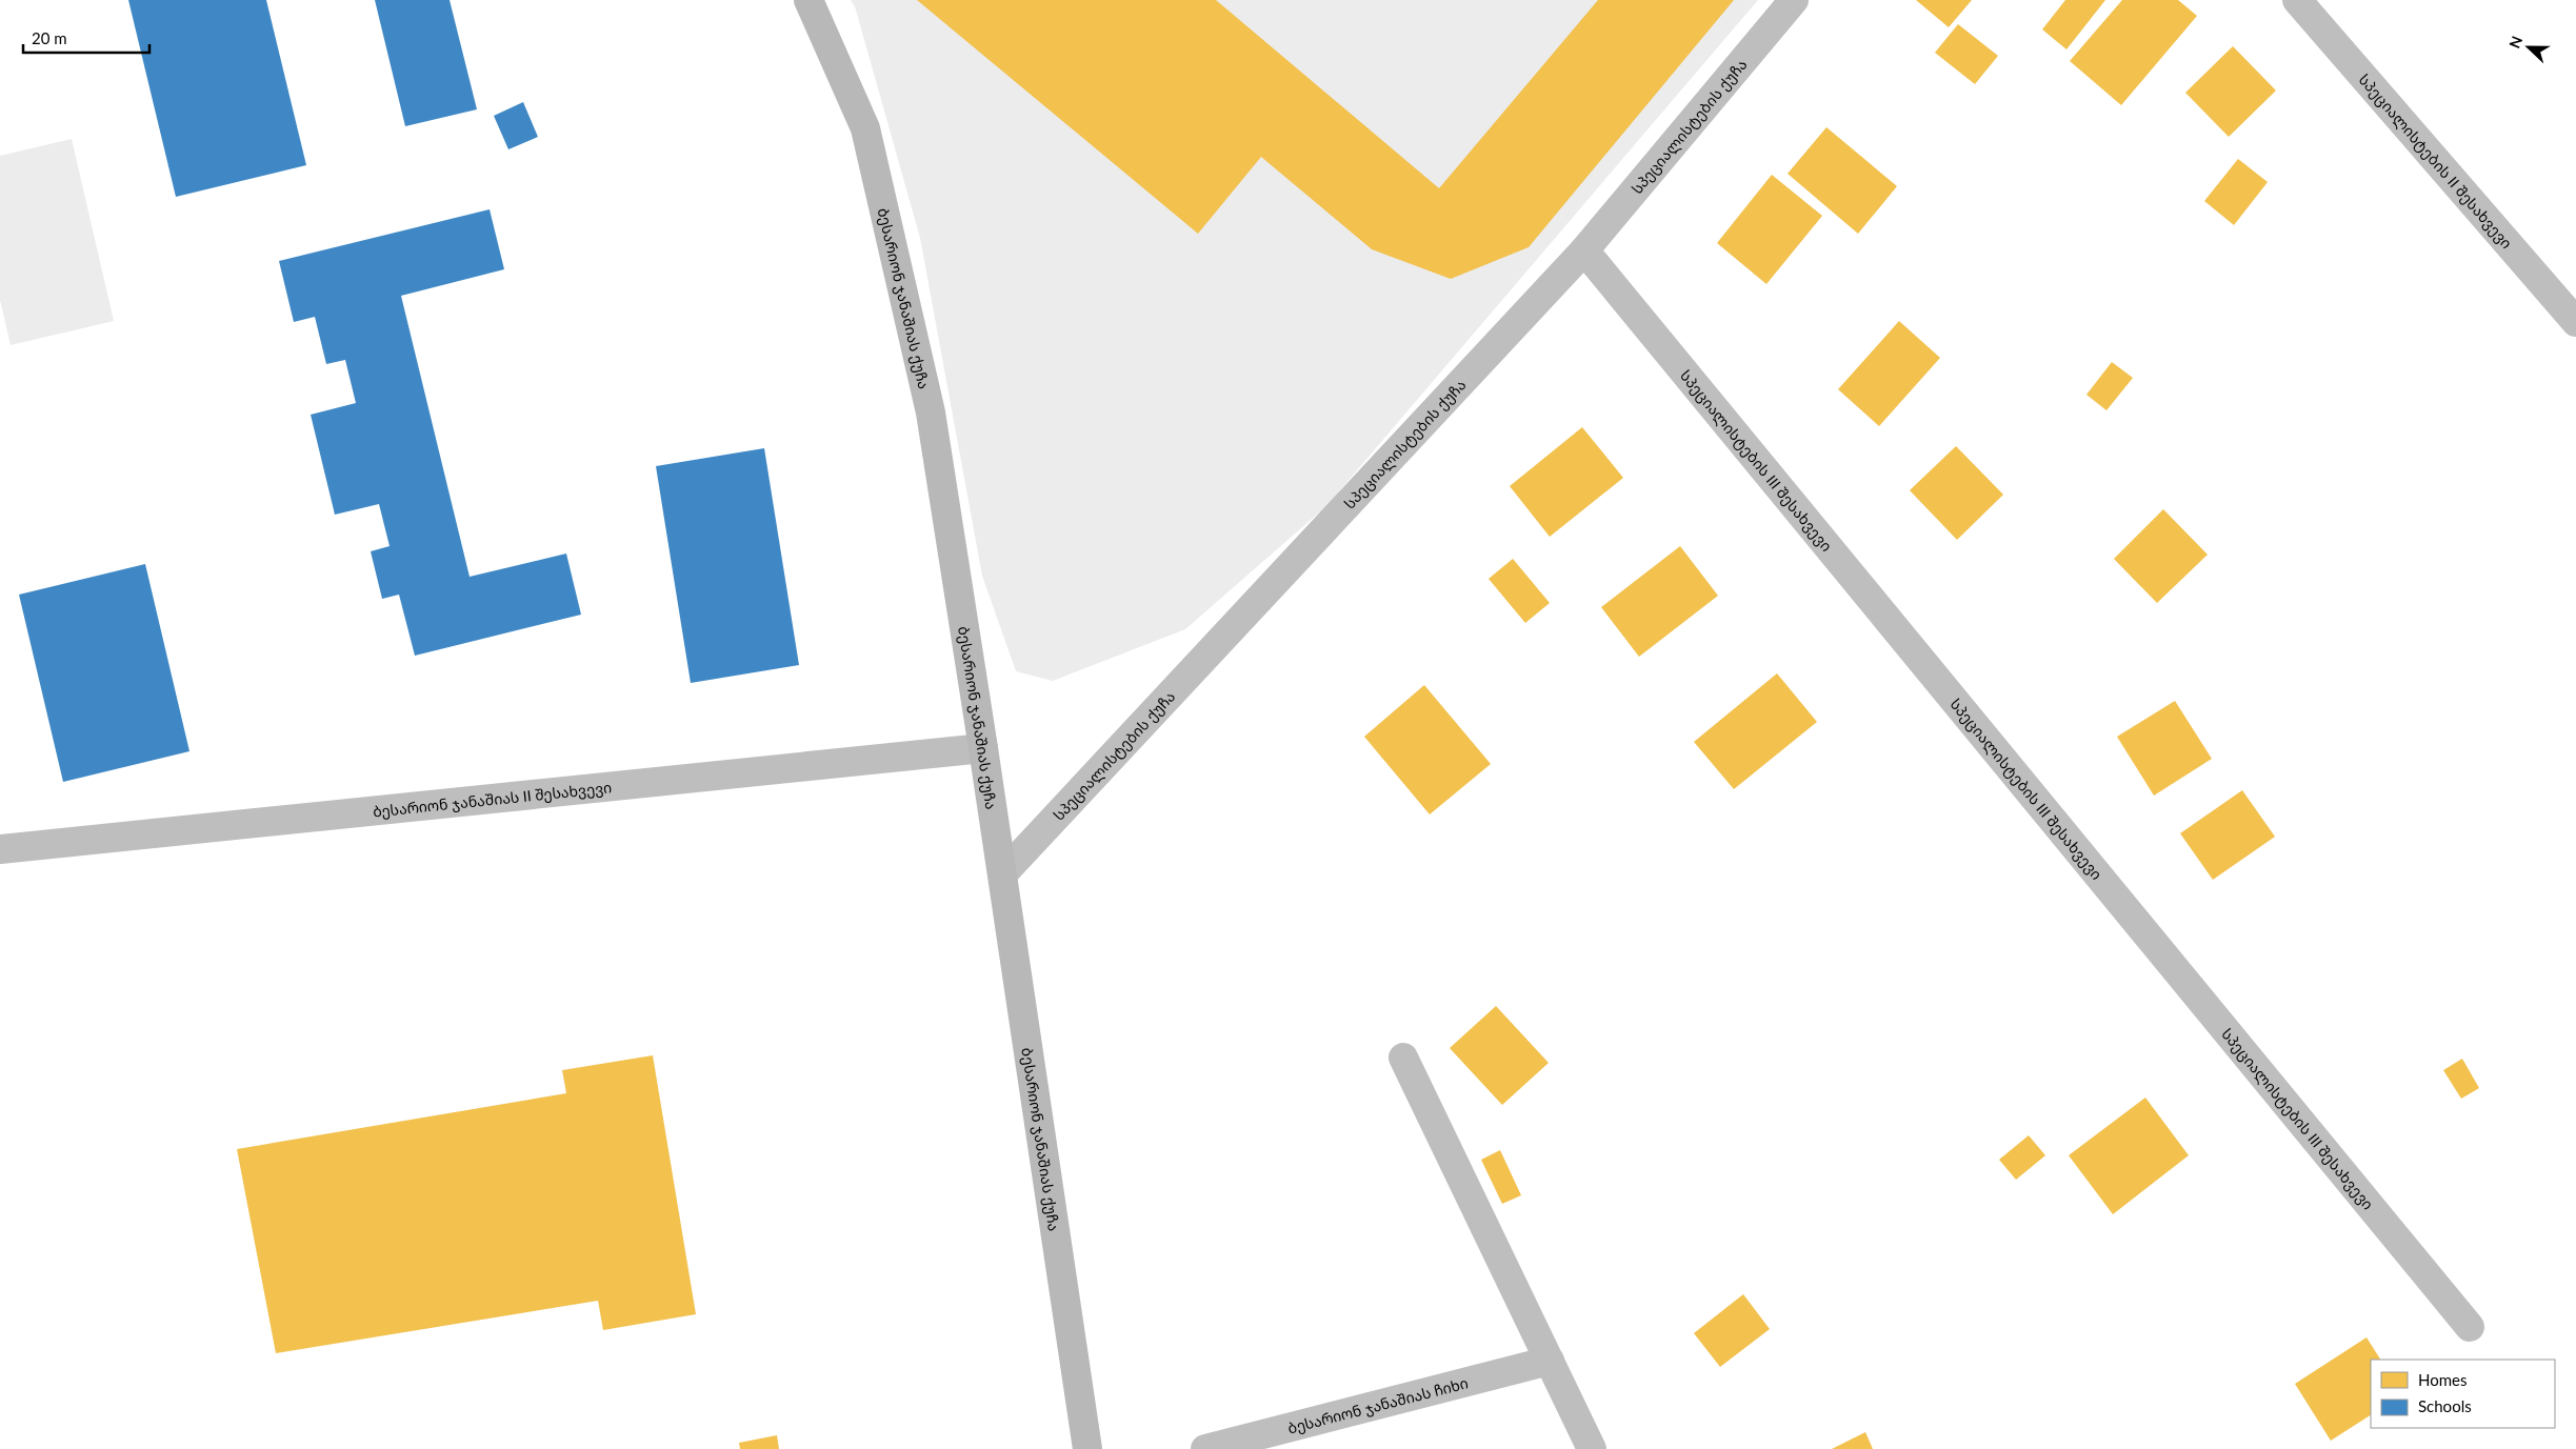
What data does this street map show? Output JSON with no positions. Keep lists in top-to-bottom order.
{
  "streets": {
    "street": [
      "სპეციალისტების ქუჩა",
      "სპეციალისტების II შესახვევი",
      "ბესარიონ ჯანაშიას ქუჩა",
      "სპეციალისტების III შესახვევი",
      "ბესარიონ ჯანაშიას II შესახვევი",
      "ბესარიონ ჯანაშიას ჩიხი"
    ]
  },
  "crossings": [
    ["სპეციალისტების ქუჩა", "ბესარიონ ჯანაშიას ქუჩა"],
    ["სპეციალისტების ქუჩა", "სპეციალისტების III შესახვევი"],
    ["ბესარიონ ჯანაშიას ქუჩა", "ბესარიონ ჯანაშიას II შესახვევი"]
  ],
  "legend": ["Homes", "Schools"],
  "scale_bar": "20 m",
  "north": "left"
}
